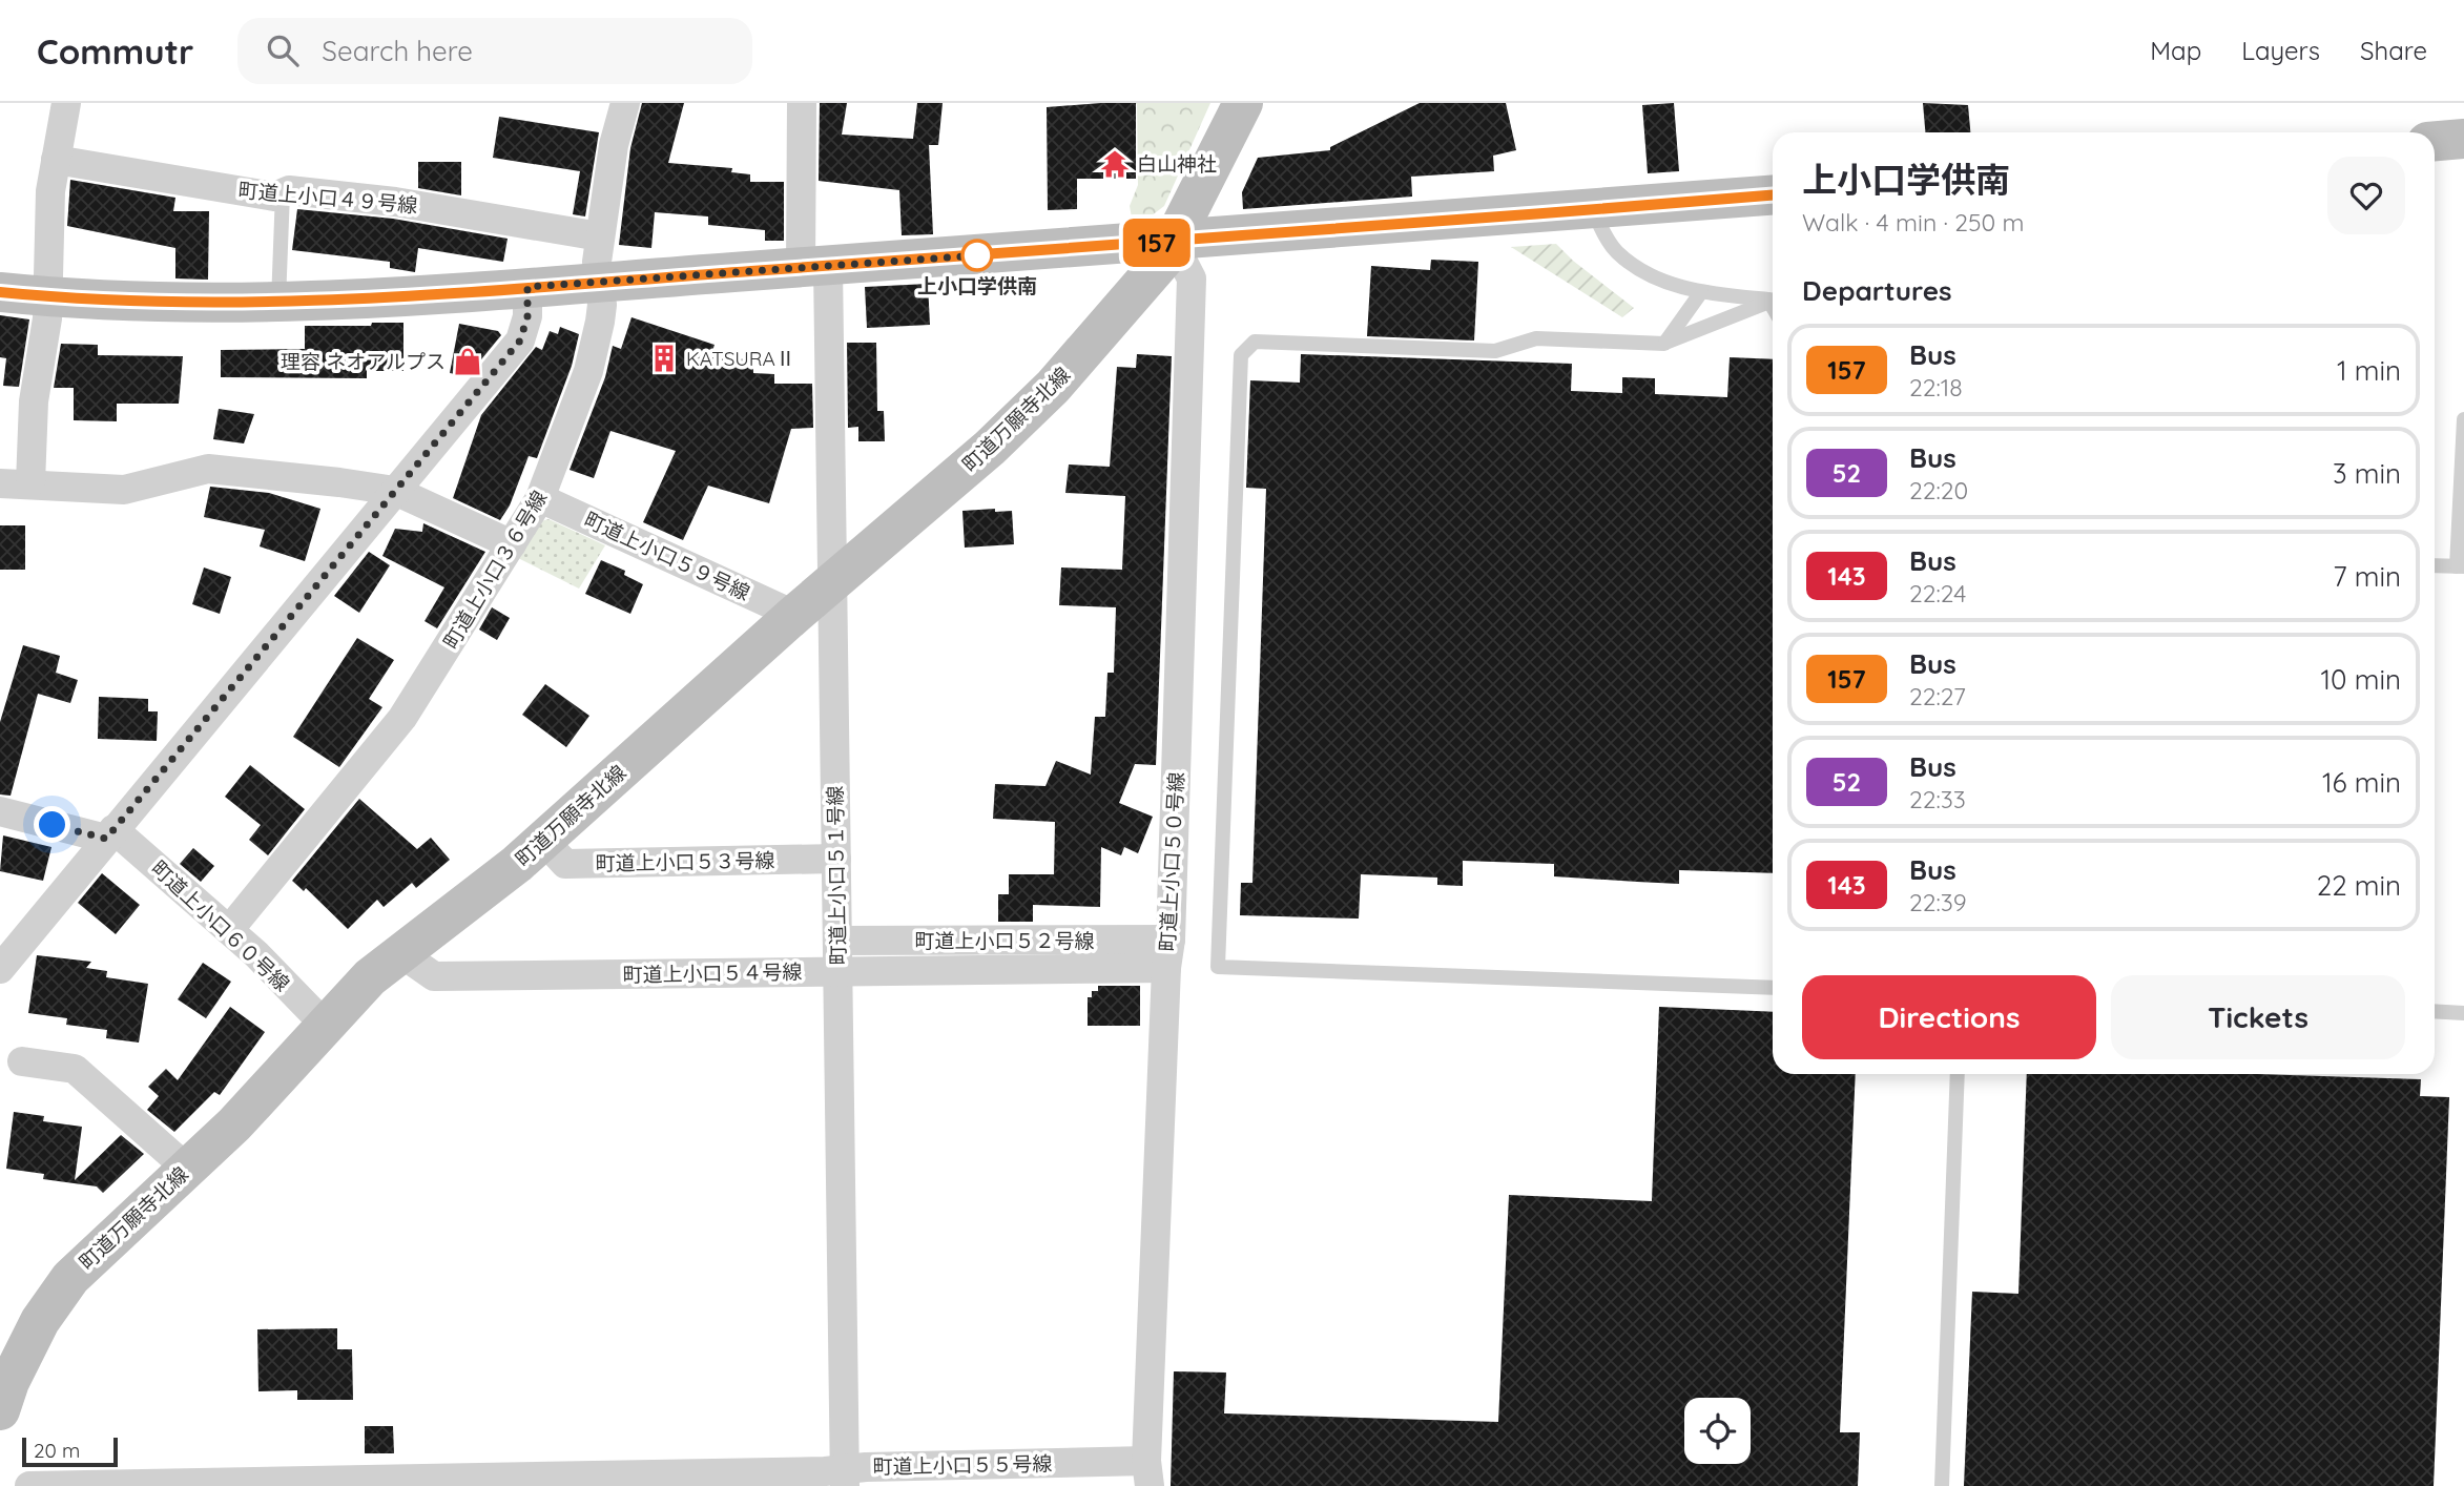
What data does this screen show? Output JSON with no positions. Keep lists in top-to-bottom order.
{
  "streets": {
    "street": [
      "町道上小口４９号線",
      "町道万願寺北線",
      "町道上小口５９号線",
      "町道上小口３６号線",
      "町道上小口５３号線",
      "町道上小口５０号線",
      "町道上小口５１号線",
      "町道上小口６０号線",
      "町道上小口５２号線",
      "町道上小口５４号線",
      "町道上小口５５号線"
    ]
  },
  "crossings": [
    ["町道上小口４９号線", "町道上小口３６号線"],
    ["町道万願寺北線", "町道上小口５９号線"],
    ["町道万願寺北線", "町道上小口５３号線"],
    ["町道万願寺北線", "町道上小口５０号線"],
    ["町道万願寺北線", "町道上小口５１号線"],
    ["町道万願寺北線", "町道上小口６０号線"],
    ["町道万願寺北線", "町道上小口５４号線"],
    ["町道上小口５９号線", "町道上小口３６号線"],
    ["町道上小口３６号線", "町道上小口６０号線"],
    ["町道上小口５３号線", "町道上小口５１号線"],
    ["町道上小口５０号線", "町道上小口５２号線"],
    ["町道上小口５０号線", "町道上小口５４号線"],
    ["町道上小口５０号線", "町道上小口５５号線"],
    ["町道上小口５１号線", "町道上小口５２号線"],
    ["町道上小口５１号線", "町道上小口５４号線"],
    ["町道上小口５１号線", "町道上小口５５号線"]
  ],
  "places": {
    "temple": ["白山神社"],
    "other": ["上小口学供南"],
    "building": ["KATSURAⅡ"],
    "shop": ["理容 ネオアルプス"]
  },
  "lines": ["bus line 157"],
  "scale_bar": "20 m",
  "page": {
    "header": "Commutr",
    "search": "Search here",
    "nav": ["Map", "Layers", "Share"],
    "on_map": "157",
    "heading": [
      ["上小口学供南", "Walk · 4 min · 250 m"],
      "Departures"
    ],
    "list": [
      {
        "mark": "157",
        "name": "Bus",
        "note": "22:18",
        "value": "1 min"
      },
      {
        "mark": "52",
        "name": "Bus",
        "note": "22:20",
        "value": "3 min"
      },
      {
        "mark": "143",
        "name": "Bus",
        "note": "22:24",
        "value": "7 min"
      },
      {
        "mark": "157",
        "name": "Bus",
        "note": "22:27",
        "value": "10 min"
      },
      {
        "mark": "52",
        "name": "Bus",
        "note": "22:33",
        "value": "16 min"
      },
      {
        "mark": "143",
        "name": "Bus",
        "note": "22:39",
        "value": "22 min"
      }
    ],
    "buttons": ["Directions", "Tickets"],
    "scale": "20 m"
  }
}
